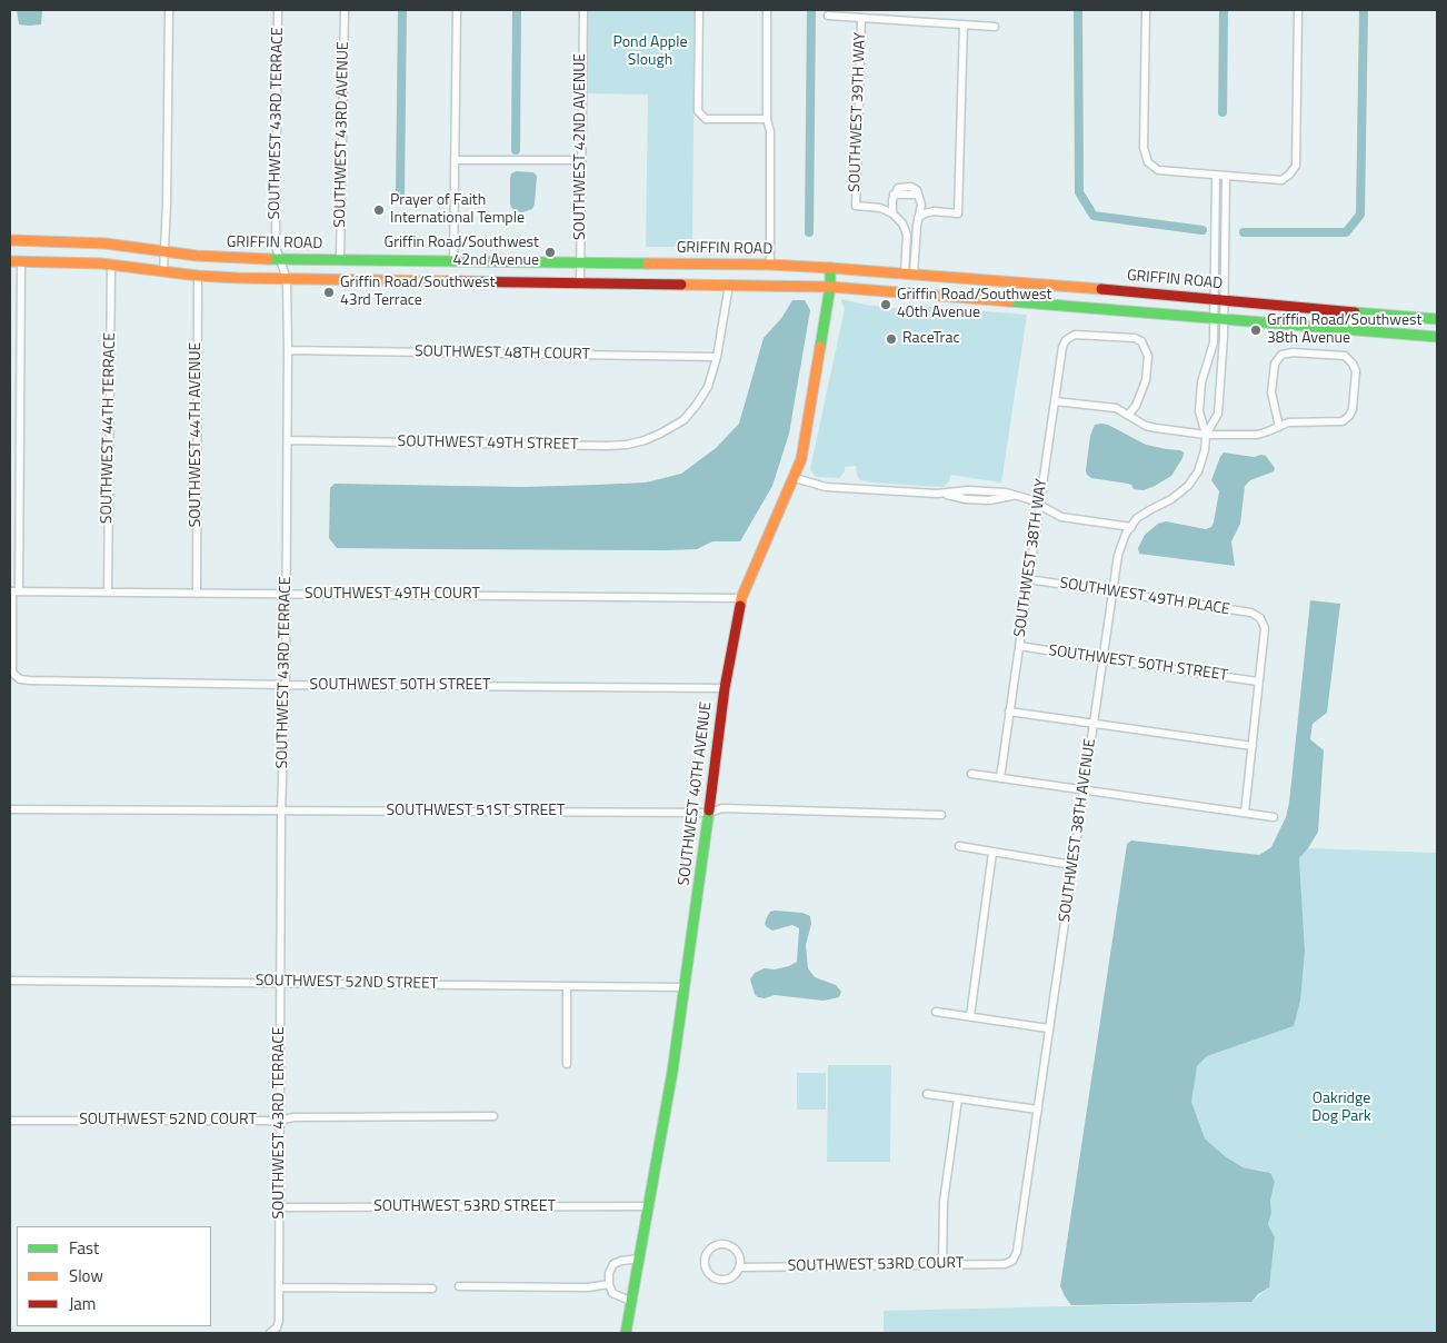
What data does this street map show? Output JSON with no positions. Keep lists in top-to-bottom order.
{
  "streets": {
    "main road": ["GRIFFIN ROAD", "SOUTHWEST 40TH AVENUE"],
    "street": [
      "SOUTHWEST 39TH WAY",
      "SOUTHWEST 43RD TERRACE",
      "SOUTHWEST 43RD AVENUE",
      "SOUTHWEST 42ND AVENUE",
      "SOUTHWEST 48TH COURT",
      "SOUTHWEST 44TH TERRACE",
      "SOUTHWEST 44TH AVENUE",
      "SOUTHWEST 49TH STREET",
      "SOUTHWEST 38TH WAY",
      "SOUTHWEST 49TH COURT",
      "SOUTHWEST 49TH PLACE",
      "SOUTHWEST 50TH STREET",
      "SOUTHWEST 51ST STREET",
      "SOUTHWEST 38TH AVENUE",
      "SOUTHWEST 52ND STREET",
      "SOUTHWEST 52ND COURT",
      "SOUTHWEST 53RD STREET",
      "SOUTHWEST 53RD COURT"
    ]
  },
  "crossings": [
    ["SOUTHWEST 43RD TERRACE", "GRIFFIN ROAD"],
    ["SOUTHWEST 43RD TERRACE", "SOUTHWEST 48TH COURT"],
    ["SOUTHWEST 43RD TERRACE", "SOUTHWEST 49TH STREET"],
    ["SOUTHWEST 43RD TERRACE", "SOUTHWEST 49TH COURT"],
    ["SOUTHWEST 43RD TERRACE", "SOUTHWEST 50TH STREET"],
    ["SOUTHWEST 43RD TERRACE", "SOUTHWEST 51ST STREET"],
    ["SOUTHWEST 43RD TERRACE", "SOUTHWEST 52ND STREET"],
    ["SOUTHWEST 43RD TERRACE", "SOUTHWEST 52ND COURT"],
    ["SOUTHWEST 43RD TERRACE", "SOUTHWEST 53RD STREET"],
    ["SOUTHWEST 43RD AVENUE", "GRIFFIN ROAD"],
    ["SOUTHWEST 42ND AVENUE", "GRIFFIN ROAD"],
    ["GRIFFIN ROAD", "SOUTHWEST 40TH AVENUE"],
    ["GRIFFIN ROAD", "SOUTHWEST 38TH AVENUE"],
    ["SOUTHWEST 48TH COURT", "SOUTHWEST 49TH STREET"],
    ["SOUTHWEST 44TH TERRACE", "SOUTHWEST 49TH COURT"],
    ["SOUTHWEST 44TH AVENUE", "SOUTHWEST 49TH COURT"],
    ["SOUTHWEST 38TH WAY", "SOUTHWEST 49TH PLACE"],
    ["SOUTHWEST 38TH WAY", "SOUTHWEST 50TH STREET"],
    ["SOUTHWEST 49TH COURT", "SOUTHWEST 50TH STREET"],
    ["SOUTHWEST 49TH COURT", "SOUTHWEST 40TH AVENUE"],
    ["SOUTHWEST 49TH PLACE", "SOUTHWEST 50TH STREET"],
    ["SOUTHWEST 49TH PLACE", "SOUTHWEST 38TH AVENUE"],
    ["SOUTHWEST 50TH STREET", "SOUTHWEST 40TH AVENUE"],
    ["SOUTHWEST 50TH STREET", "SOUTHWEST 38TH AVENUE"],
    ["SOUTHWEST 40TH AVENUE", "SOUTHWEST 51ST STREET"],
    ["SOUTHWEST 40TH AVENUE", "SOUTHWEST 52ND STREET"],
    ["SOUTHWEST 40TH AVENUE", "SOUTHWEST 53RD STREET"],
    ["SOUTHWEST 38TH AVENUE", "SOUTHWEST 53RD COURT"]
  ],
  "parks": ["Pond Apple Slough", "Oakridge Dog Park"],
  "places": [
    "Prayer of Faith International Temple",
    "Griffin Road/Southwest 42nd Avenue",
    "Griffin Road/Southwest 43rd Terrace",
    "Griffin Road/Southwest 40th Avenue",
    "Griffin Road/Southwest 38th Avenue",
    "RaceTrac"
  ],
  "legend": ["Fast", "Slow", "Jam"]
}
